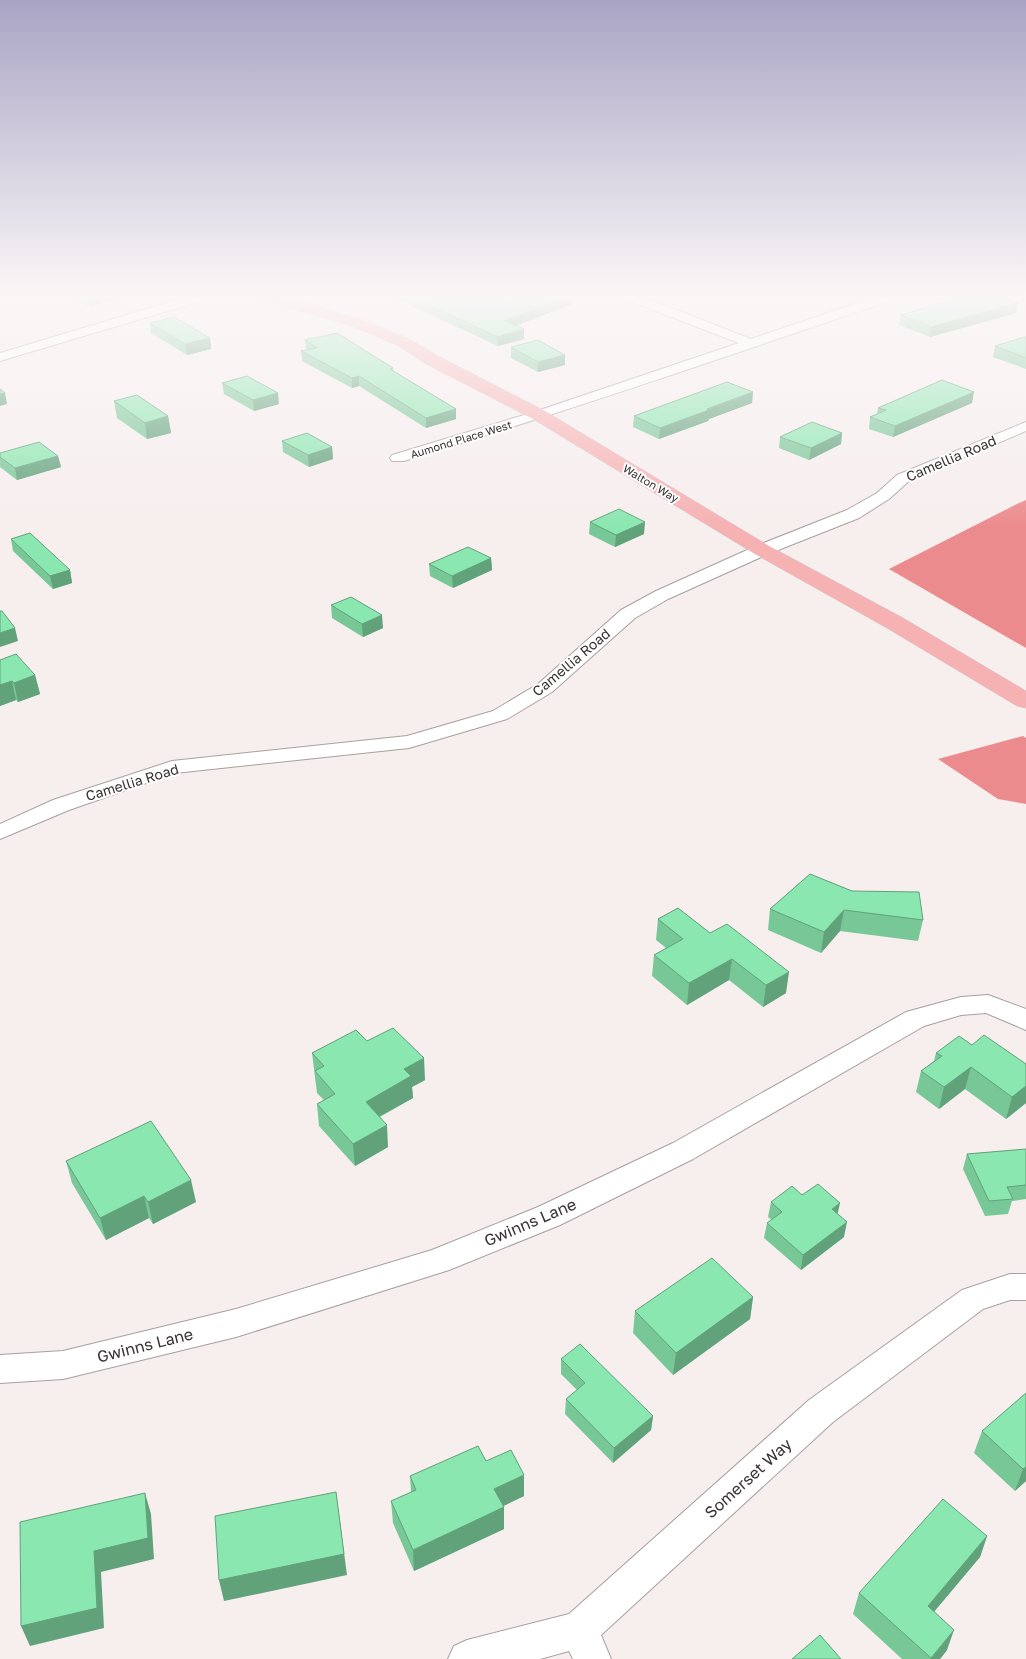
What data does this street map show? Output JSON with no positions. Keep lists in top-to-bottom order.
{
  "streets": {
    "main road": ["Walton Way"],
    "street": [
      "Aumond Place West",
      "Camellia Road",
      "Gwinns Lane",
      "Somerset Way"
    ]
  },
  "crossings": [
    ["Aumond Place West", "Walton Way"],
    ["Camellia Road", "Walton Way"]
  ]
}
